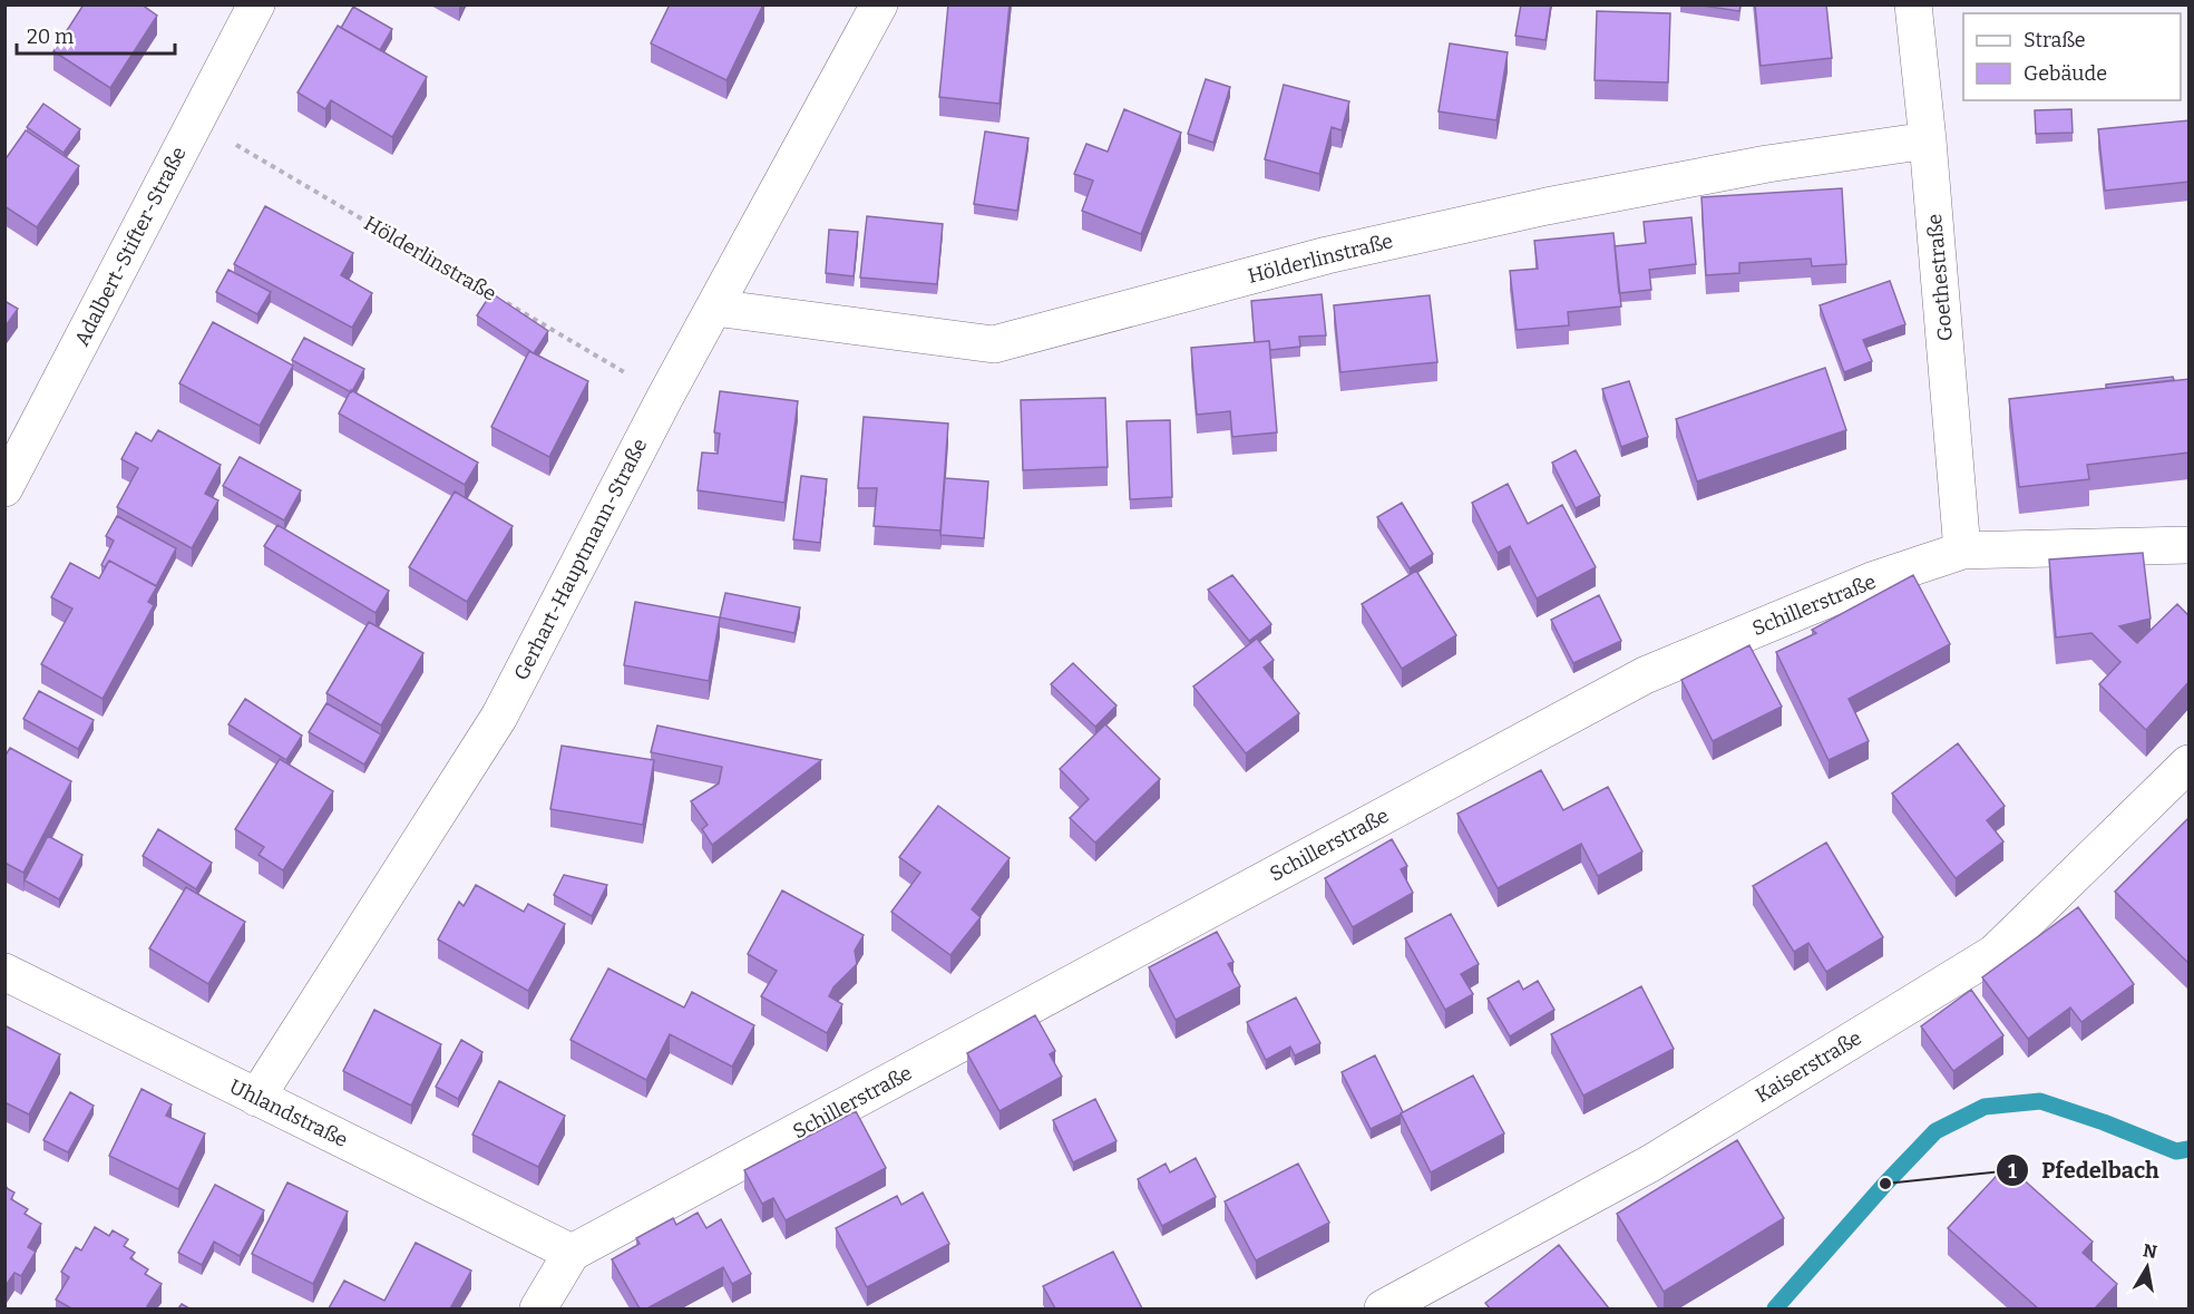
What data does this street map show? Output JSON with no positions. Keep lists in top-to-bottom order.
{
  "streets": {
    "street": [
      "Adalbert-Stifter-Straße",
      "Hölderlinstraße",
      "Goethestraße",
      "Gerhart-Hauptmann-Straße",
      "Schillerstraße",
      "Kaiserstraße",
      "Uhlandstraße"
    ]
  },
  "crossings": [
    ["Adalbert-Stifter-Straße", "Hölderlinstraße"],
    ["Hölderlinstraße", "Goethestraße"],
    ["Hölderlinstraße", "Gerhart-Hauptmann-Straße"],
    ["Goethestraße", "Schillerstraße"],
    ["Gerhart-Hauptmann-Straße", "Uhlandstraße"],
    ["Schillerstraße", "Uhlandstraße"]
  ],
  "places": ["Pfedelbach"],
  "legend": ["Straße", "Gebäude"],
  "scale_bar": "20 m",
  "north": "top"
}
